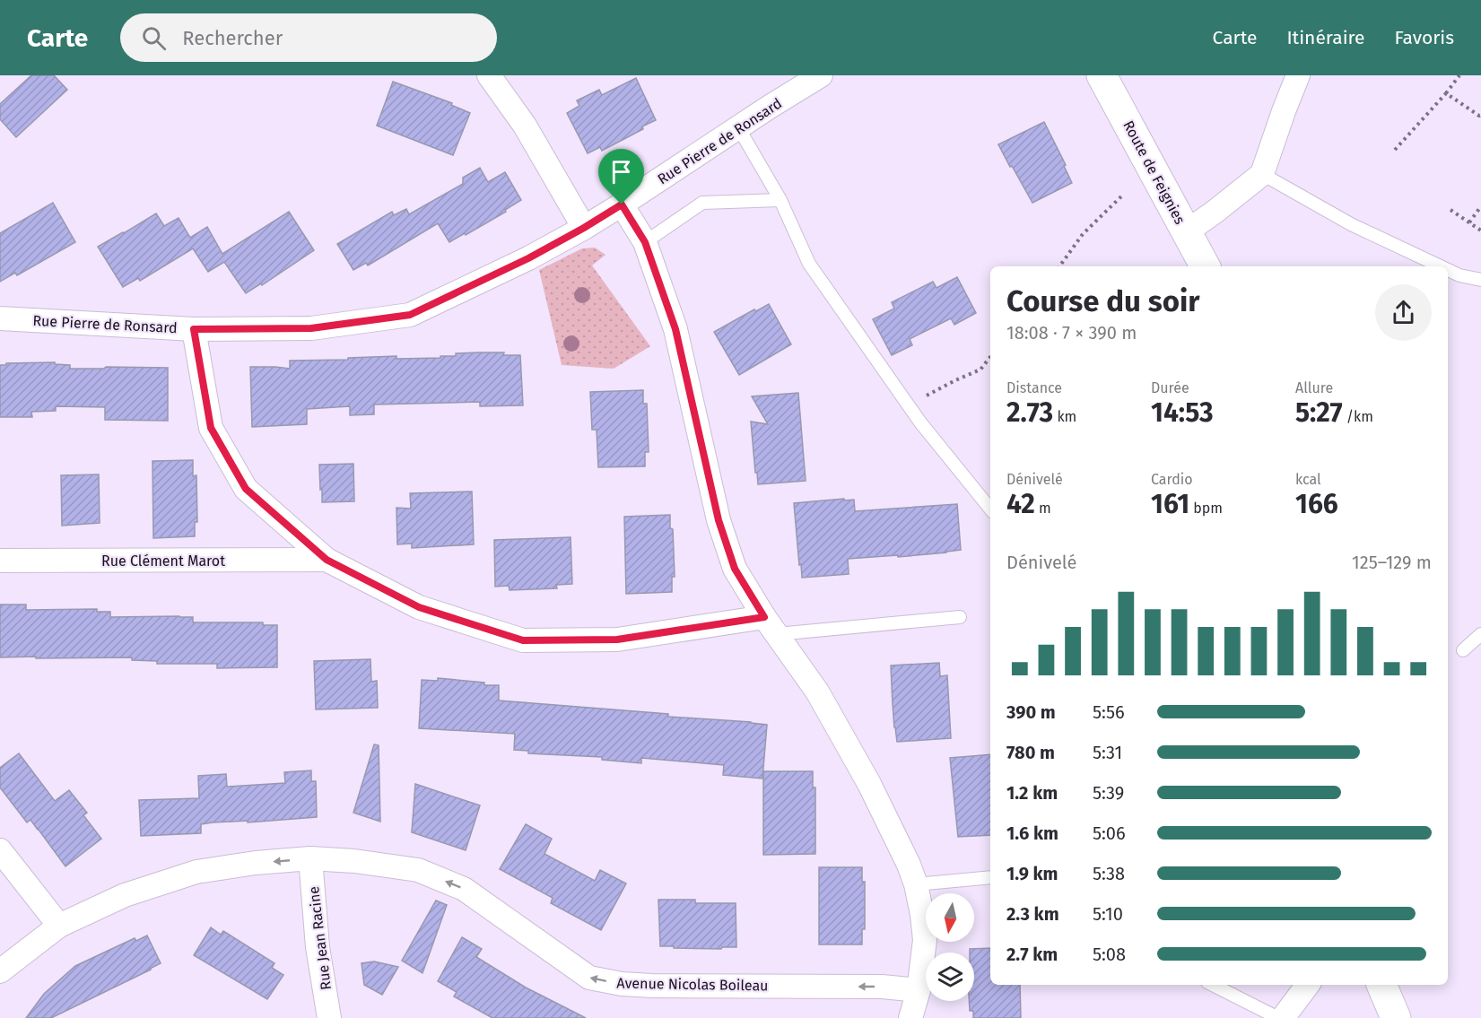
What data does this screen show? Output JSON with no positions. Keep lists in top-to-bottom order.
{
  "streets": {
    "street": [
      "Rue Pierre de Ronsard",
      "Route de Feignies",
      "Rue Clément Marot",
      "Rue Jean Racine",
      "Avenue Nicolas Boileau"
    ]
  },
  "crossings": [
    ["Rue Jean Racine", "Avenue Nicolas Boileau"]
  ],
  "one_way": ["Avenue Nicolas Boileau"],
  "north": "bottom",
  "page": {
    "header": "Carte",
    "search": "Rechercher",
    "nav": ["Carte", "Itinéraire", "Favoris"],
    "heading": ["Course du soir", "18:08 · 7 × 390 m"],
    "stats": [
      ["Distance", "2.73 km"],
      ["Durée", "14:53"],
      ["Allure", "5:27 /km"],
      ["Dénivelé", "42 m"],
      ["Cardio", "161 bpm"],
      ["kcal", "166"]
    ],
    "chart": ["Dénivelé", "125–129 m"],
    "list": [
      {
        "name": "390 m",
        "note": "5:56"
      },
      {
        "name": "780 m",
        "note": "5:31"
      },
      {
        "name": "1.2 km",
        "note": "5:39"
      },
      {
        "name": "1.6 km",
        "note": "5:06"
      },
      {
        "name": "1.9 km",
        "note": "5:38"
      },
      {
        "name": "2.3 km",
        "note": "5:10"
      },
      {
        "name": "2.7 km",
        "note": "5:08"
      }
    ]
  }
}
